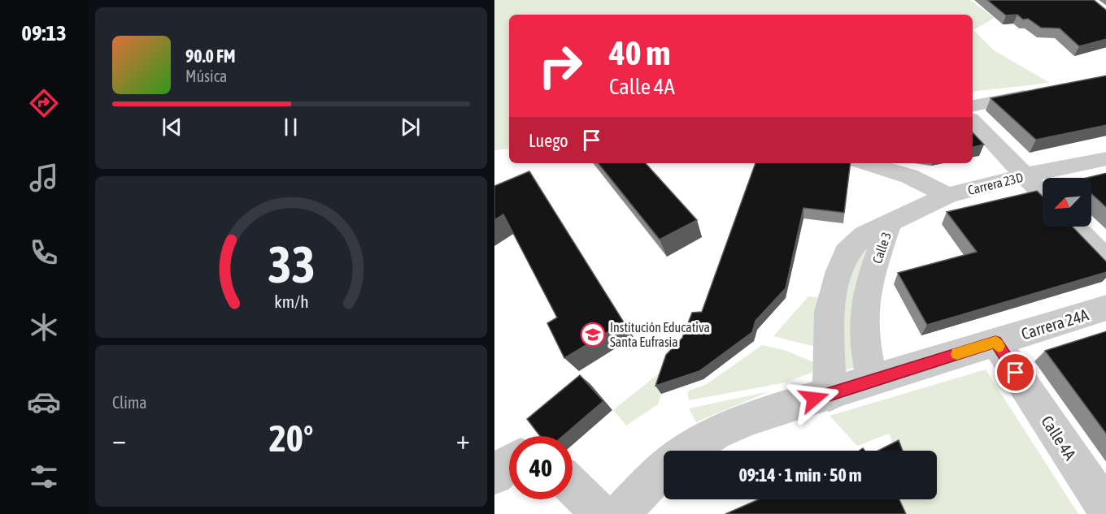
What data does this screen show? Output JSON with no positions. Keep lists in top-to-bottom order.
{
  "streets": {
    "street": [
      "Carrera 23D",
      "Calle 3",
      "Carrera 24A",
      "Calle 4A"
    ]
  },
  "crossings": [
    ["Carrera 23D", "Calle 3"],
    ["Calle 3", "Carrera 24A"],
    ["Carrera 24A", "Calle 4A"]
  ],
  "places": {
    "school or university": ["Institución Educativa Santa Eufrasia"]
  },
  "north": "bottom left",
  "page": {
    "tabs": "09:13",
    "turn": ["40 m", "Calle 4A"],
    "song": ["90.0 FM", "Música"],
    "then": "Luego",
    "tile": "Clima",
    "heat": ["−", "20°", "+"],
    "limit": "40",
    "trip": "09:14 · 1 min · 50 m",
    "gauge": ["33", "km/h"]
  }
}
